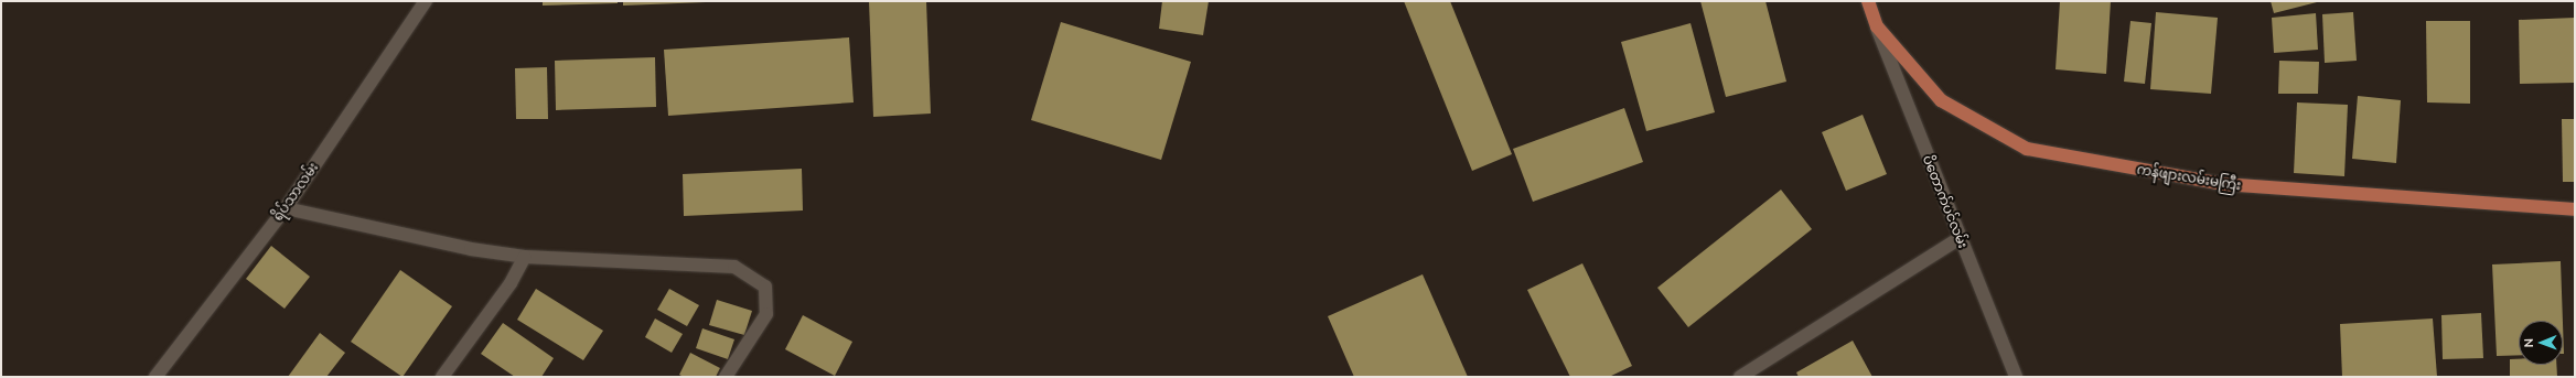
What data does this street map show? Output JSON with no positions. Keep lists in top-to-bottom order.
{
  "streets": {
    "main road": ["ကန်ဖျားလမ်းမကြီး"],
    "street": ["ရိပ်သာလမ်း", "ပိတောက်ပင်လမ်း"]
  },
  "crossings": [
    ["ကန်ဖျားလမ်းမကြီး", "ပိတောက်ပင်လမ်း"]
  ],
  "north": "left"
}
